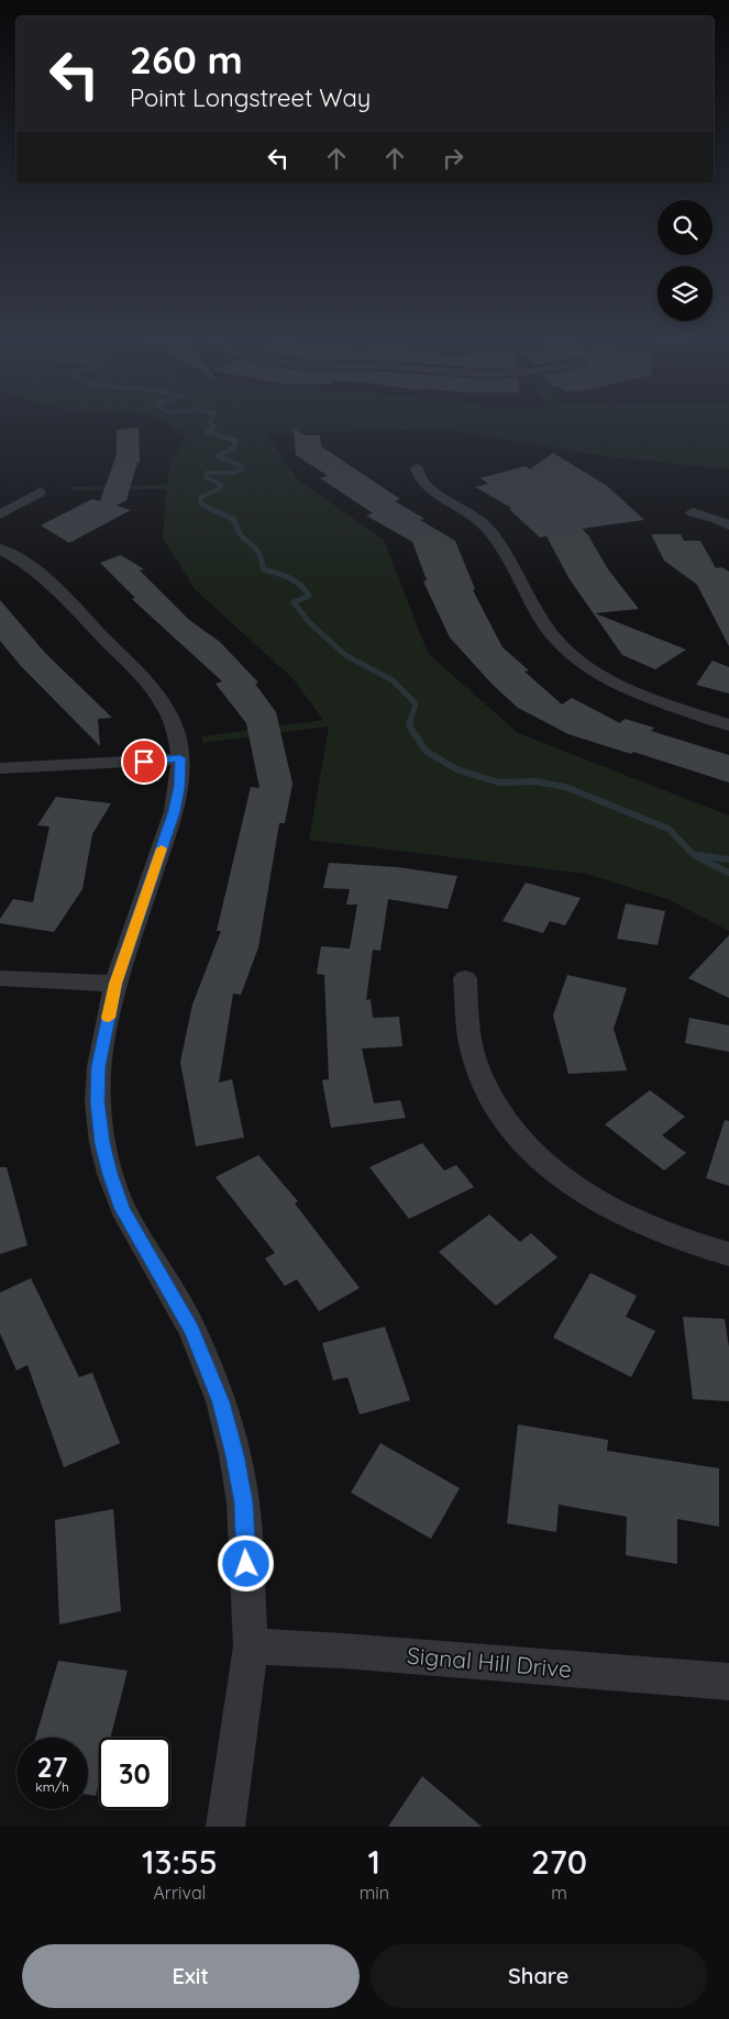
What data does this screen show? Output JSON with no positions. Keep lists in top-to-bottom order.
{
  "streets": {
    "street": ["Signal Hill Drive"]
  },
  "page": {
    "turn": ["260 m", "Point Longstreet Way"],
    "speed": "27 km/h",
    "limit": "30",
    "eta": [
      "13:55",
      "Arrival",
      "1",
      "min",
      "270",
      "m"
    ],
    "buttons": ["Exit", "Share"]
  }
}
